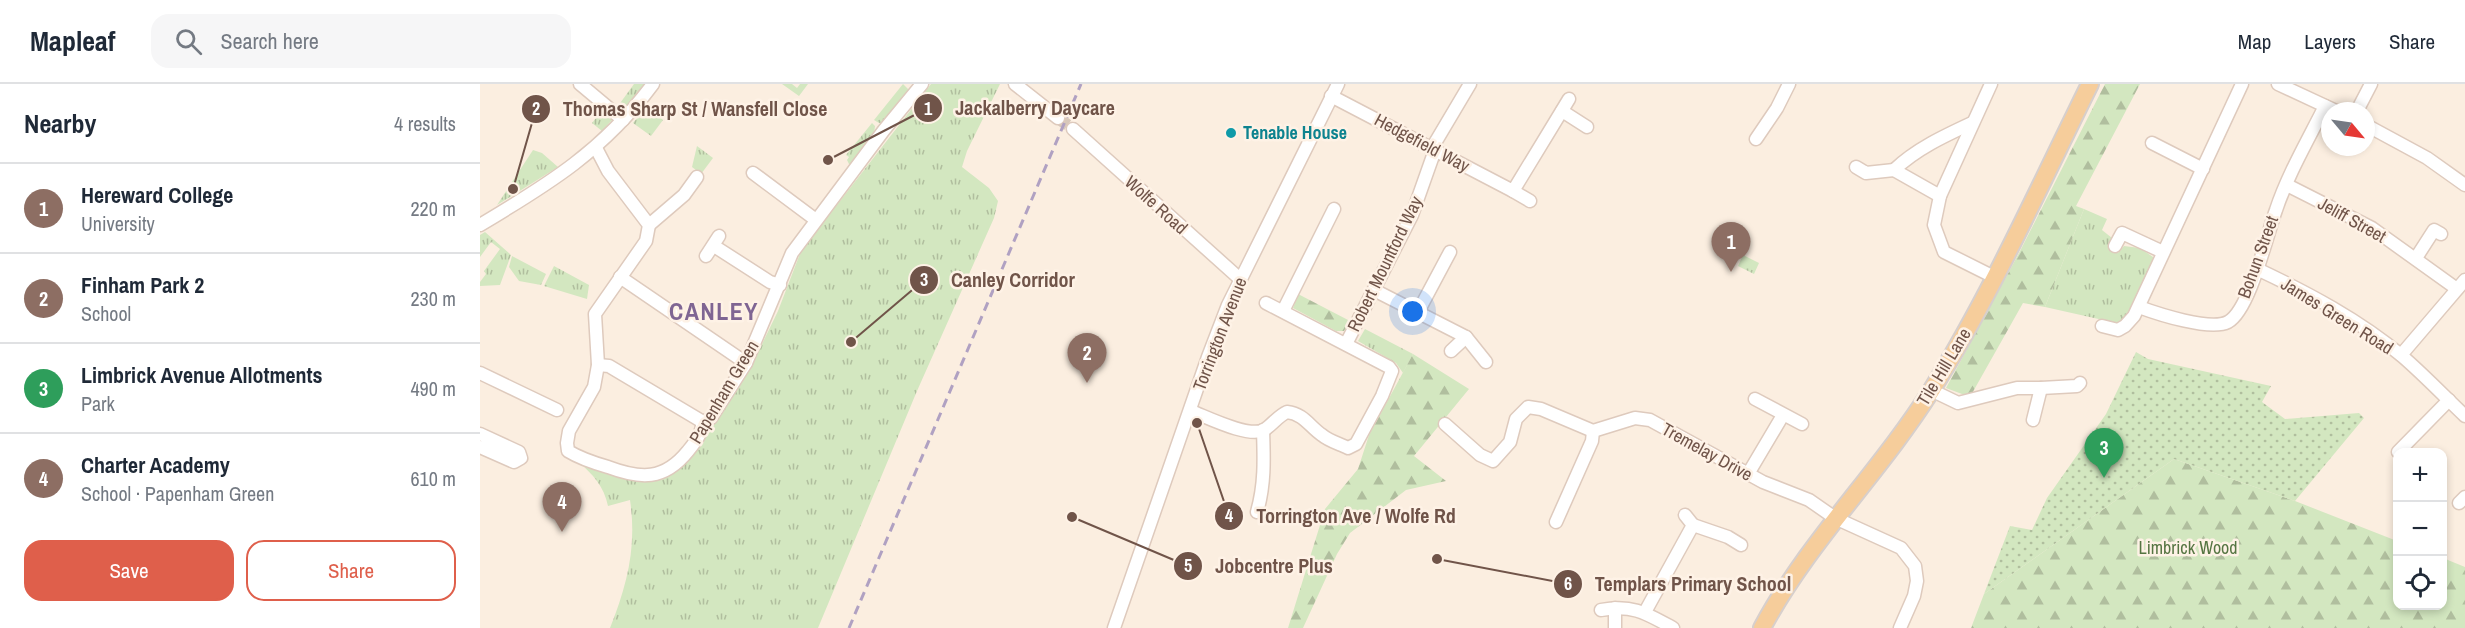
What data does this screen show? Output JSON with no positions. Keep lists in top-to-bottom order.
{
  "streets": {
    "main road": ["Tile Hill Lane"],
    "street": [
      "Hedgefield Way",
      "Wolfe Road",
      "Jeliff Street",
      "Bohun Street",
      "Robert Mountford Way",
      "James Green Road",
      "Torrington Avenue",
      "Papenham Green",
      "Tremelay Drive"
    ]
  },
  "crossings": [
    ["Hedgefield Way", "Robert Mountford Way"],
    ["Hedgefield Way", "Torrington Avenue"],
    ["Wolfe Road", "Torrington Avenue"],
    ["Jeliff Street", "Bohun Street"],
    ["Bohun Street", "James Green Road"],
    ["Tile Hill Lane", "Tremelay Drive"]
  ],
  "districts": ["CANLEY"],
  "parks": ["Limbrick Wood"],
  "places": [
    "Tenable House",
    "Jackalberry Daycare",
    "Thomas Sharp St / Wansfell Close",
    "Canley Corridor",
    "Torrington Ave / Wolfe Rd",
    "Jobcentre Plus",
    "Templars Primary School"
  ],
  "north": "bottom right",
  "page": {
    "header": "Mapleaf",
    "search": "Search here",
    "nav": ["Map", "Layers", "Share"],
    "heading": ["Nearby", "4 results"],
    "list": [
      {
        "mark": "1",
        "name": "Hereward College",
        "note": "University",
        "value": "220 m"
      },
      {
        "mark": "2",
        "name": "Finham Park 2",
        "note": "School",
        "value": "230 m"
      },
      {
        "mark": "3",
        "name": "Limbrick Avenue Allotments",
        "note": "Park",
        "value": "490 m"
      },
      {
        "mark": "4",
        "name": "Charter Academy",
        "note": "School · Papenham Green",
        "value": "610 m"
      }
    ],
    "pins": [
      "1",
      "2",
      "3",
      "4"
    ],
    "map_buttons": ["+", "−"],
    "buttons": ["Save", "Share"]
  }
}
